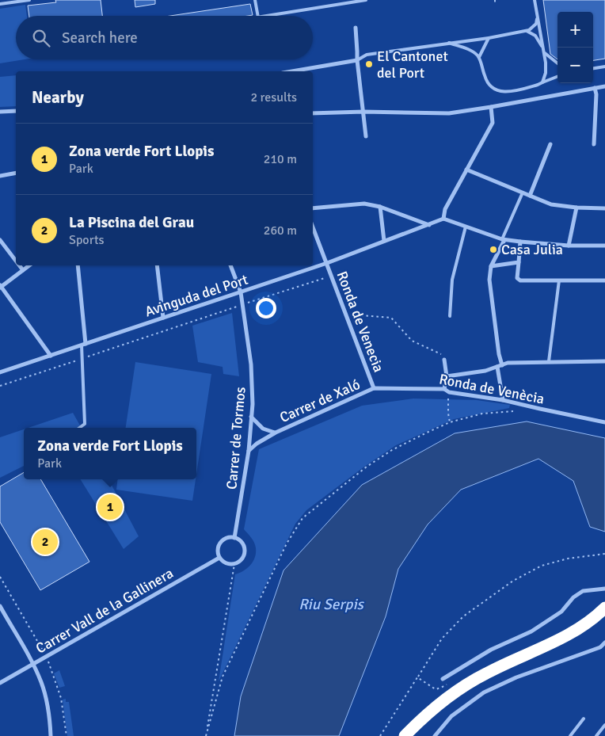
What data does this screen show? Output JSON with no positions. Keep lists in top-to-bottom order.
{
  "streets": {
    "street": [
      "Avinguda del Port",
      "Ronda de Venecia",
      "Ronda de Venècia",
      "Carrer de Xaló",
      "Carrer de Tormos",
      "Carrer Vall de la Gallinera"
    ]
  },
  "crossings": [
    ["Avinguda del Port", "Ronda de Venecia"],
    ["Avinguda del Port", "Carrer de Tormos"],
    ["Ronda de Venecia", "Ronda de Venècia"],
    ["Ronda de Venecia", "Carrer de Xaló"],
    ["Ronda de Venècia", "Carrer de Xaló"],
    ["Carrer de Xaló", "Carrer de Tormos"],
    ["Carrer de Tormos", "Carrer Vall de la Gallinera"]
  ],
  "water": ["Riu Serpis"],
  "places": ["El Cantonet del Port", "Casa Julia"],
  "page": {
    "map_buttons": ["+", "−"],
    "search": "Search here",
    "heading": ["Nearby", "2 results"],
    "list": [
      {
        "mark": "1",
        "name": "Zona verde Fort Llopis",
        "note": "Park",
        "value": "210 m"
      },
      {
        "mark": "2",
        "name": "La Piscina del Grau",
        "note": "Sports",
        "value": "260 m"
      }
    ],
    "popup": ["Zona verde Fort Llopis", "Park"],
    "pins": ["1", "2"]
  }
}
